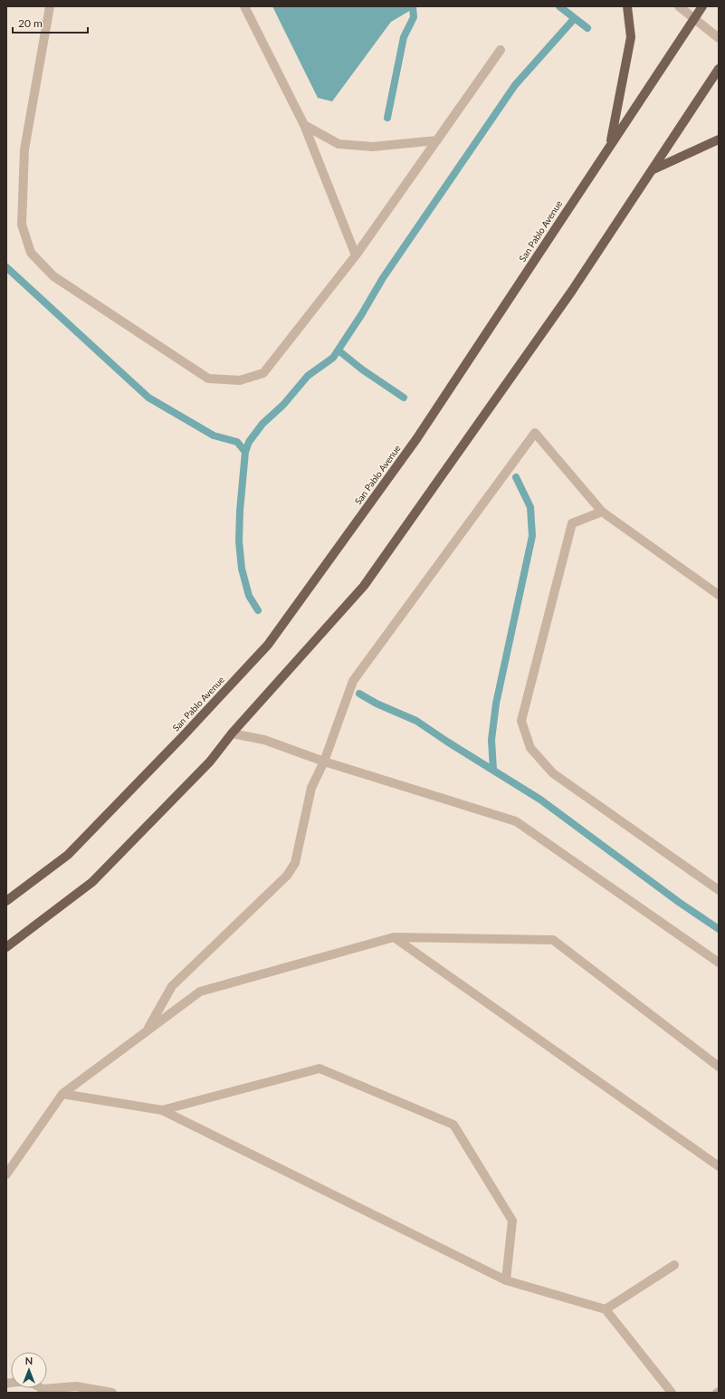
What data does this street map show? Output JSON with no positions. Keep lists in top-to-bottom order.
{
  "streets": {
    "main road": ["San Pablo Avenue"]
  },
  "scale_bar": "20 m",
  "north": "top"
}
